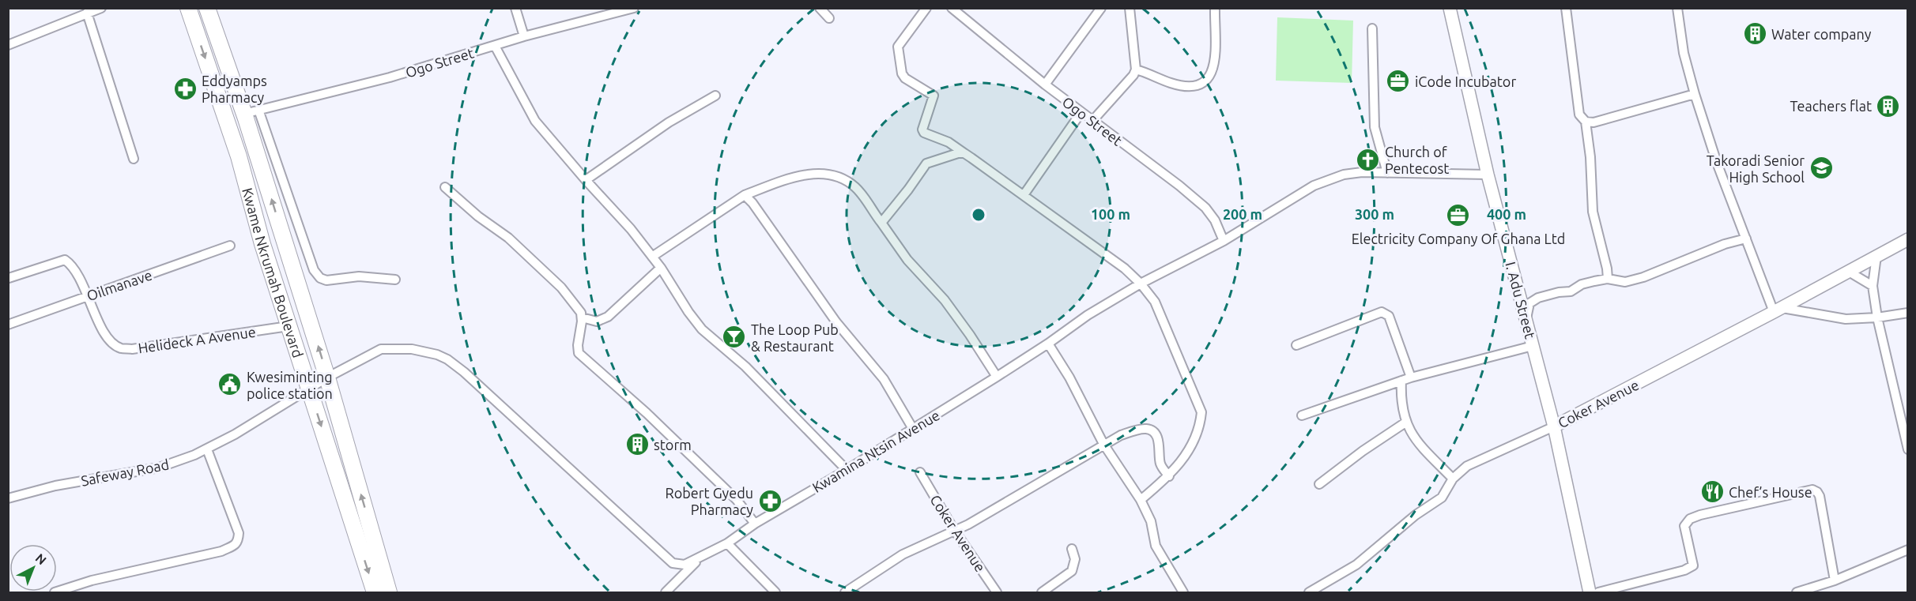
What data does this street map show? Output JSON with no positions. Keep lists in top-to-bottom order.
{
  "streets": {
    "highway": ["Kwame Nkrumah Boulevard"],
    "street": [
      "Ogo Street",
      "Oilmanave",
      "I. Adu Street",
      "Helideck A Avenue",
      "Coker Avenue",
      "Kwamina Ntsin Avenue",
      "Safeway Road"
    ]
  },
  "crossings": [
    ["Ogo Street", "Kwame Nkrumah Boulevard"],
    ["Ogo Street", "Kwamina Ntsin Avenue"],
    ["Kwame Nkrumah Boulevard", "Helideck A Avenue"],
    ["Kwame Nkrumah Boulevard", "Kwamina Ntsin Avenue"],
    ["Kwame Nkrumah Boulevard", "Safeway Road"],
    ["Oilmanave", "Helideck A Avenue"],
    ["I. Adu Street", "Coker Avenue"],
    ["I. Adu Street", "Kwamina Ntsin Avenue"],
    ["Kwamina Ntsin Avenue", "Safeway Road"]
  ],
  "places": {
    "building": ["Water company", "Teachers flat", "storm"],
    "office": ["iCode Incubator", "Electricity Company Of Ghana Ltd"],
    "pharmacy": ["Eddyamps Pharmacy", "Robert Gyedu Pharmacy"],
    "church": ["Church of Pentecost"],
    "school or university": ["Takoradi Senior High School"],
    "bar": ["The Loop Pub & Restaurant"],
    "public building": ["Kwesiminting police station"],
    "restaurant": ["Chef’s House"]
  },
  "north": "top right",
  "rings": [
    "100 m",
    "200 m",
    "300 m",
    "400 m"
  ]
}
